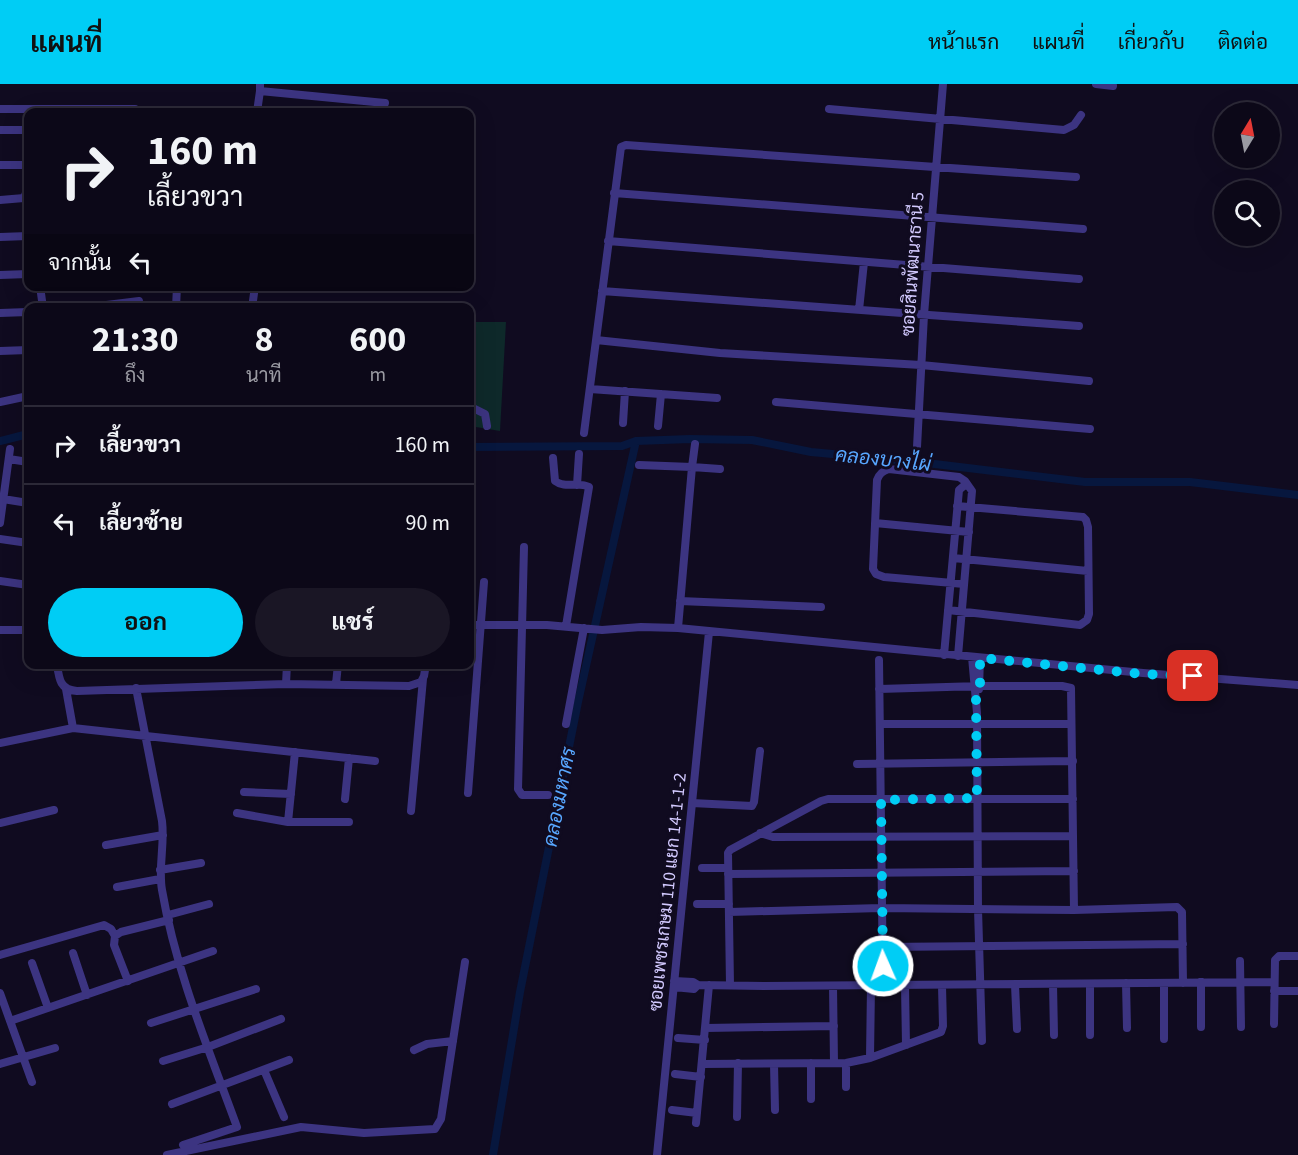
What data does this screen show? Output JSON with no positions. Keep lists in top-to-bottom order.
{
  "streets": {
    "street": ["ซอยสินพัฒนาธานี 5", "ซอยเพชรเกษม 110 แยก 14-1-1-2"]
  },
  "water": ["คลองบางไผ่", "คลองมหาศร"],
  "north": "top",
  "page": {
    "header": "แผนที่",
    "nav": [
      "หน้าแรก",
      "แผนที่",
      "เกี่ยวกับ",
      "ติดต่อ"
    ],
    "turn": ["160 m", "เลี้ยวขวา"],
    "then": "จากนั้น",
    "eta": [
      "21:30",
      "ถึง",
      "8",
      "นาที",
      "600",
      "m"
    ],
    "list": [
      {
        "name": "เลี้ยวขวา",
        "value": "160 m"
      },
      {
        "name": "เลี้ยวซ้าย",
        "value": "90 m"
      }
    ],
    "buttons": ["ออก", "แชร์"]
  }
}
